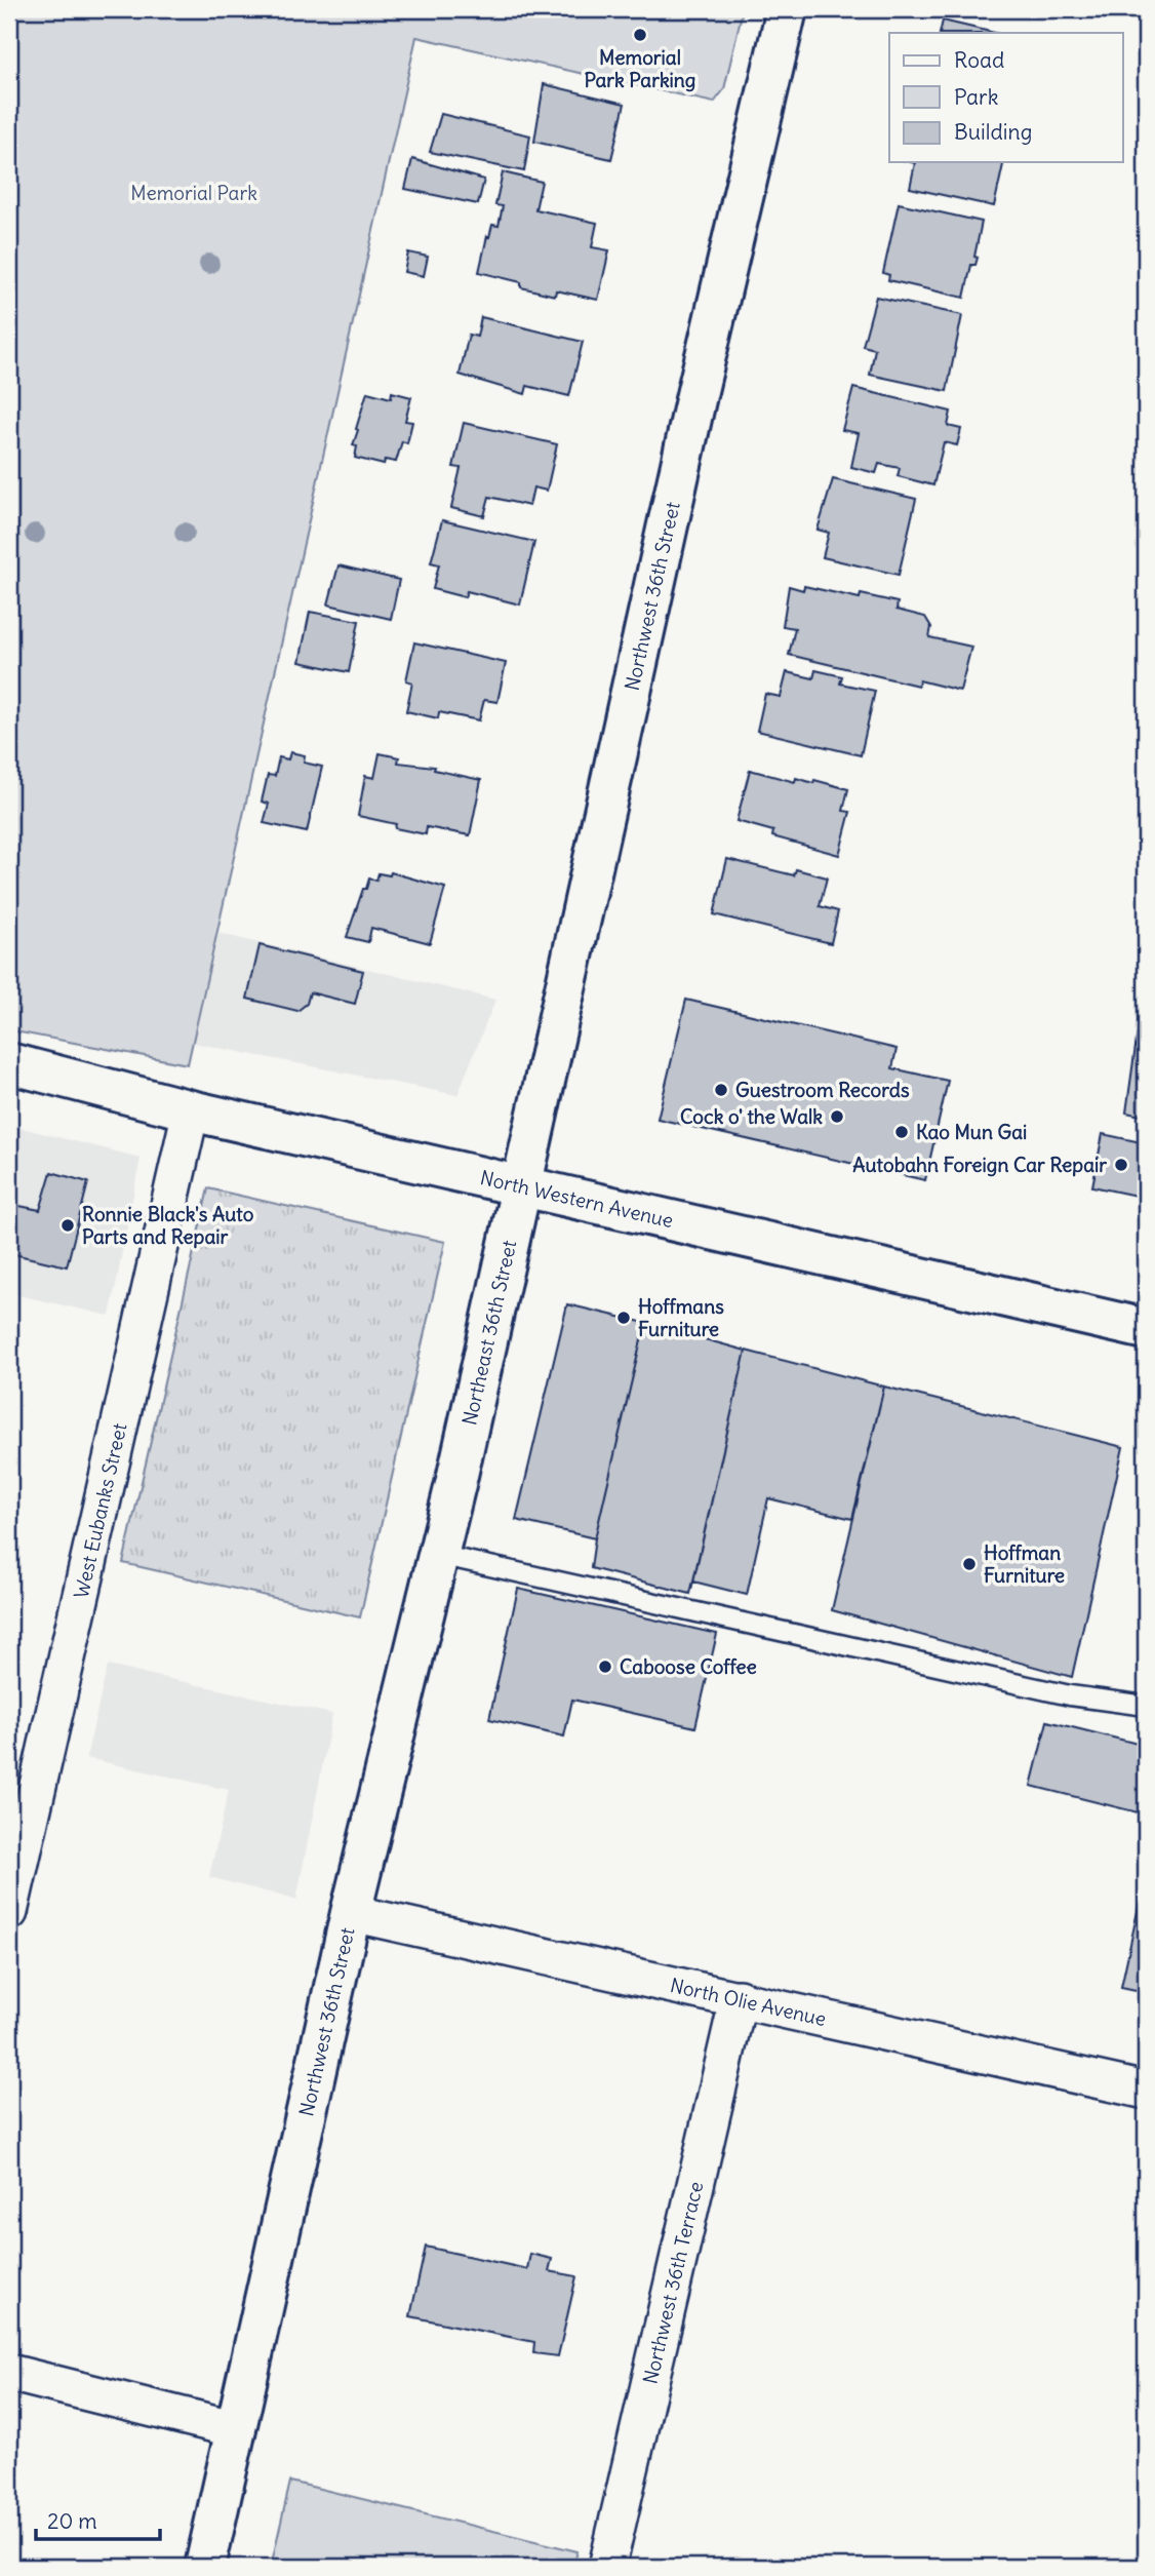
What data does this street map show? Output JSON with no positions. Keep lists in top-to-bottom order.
{
  "streets": {
    "main road": ["Northwest 36th Street", "North Western Avenue", "Northeast 36th Street"],
    "street": ["West Eubanks Street", "North Olie Avenue", "Northwest 36th Terrace"]
  },
  "crossings": [
    ["Northwest 36th Street", "North Western Avenue"],
    ["Northwest 36th Street", "Northeast 36th Street"],
    ["Northwest 36th Street", "North Olie Avenue"],
    ["North Western Avenue", "Northeast 36th Street"],
    ["North Western Avenue", "West Eubanks Street"],
    ["North Olie Avenue", "Northwest 36th Terrace"]
  ],
  "parks": ["Memorial Park"],
  "places": [
    "Memorial Park Parking",
    "Guestroom Records",
    "Cock o' the Walk",
    "Kao Mun Gai",
    "Autobahn Foreign Car Repair",
    "Ronnie Black's Auto Parts and Repair",
    "Hoffmans Furniture",
    "Hoffman Furniture",
    "Caboose Coffee"
  ],
  "legend": ["Road", "Park", "Building"],
  "scale_bar": "20 m"
}
